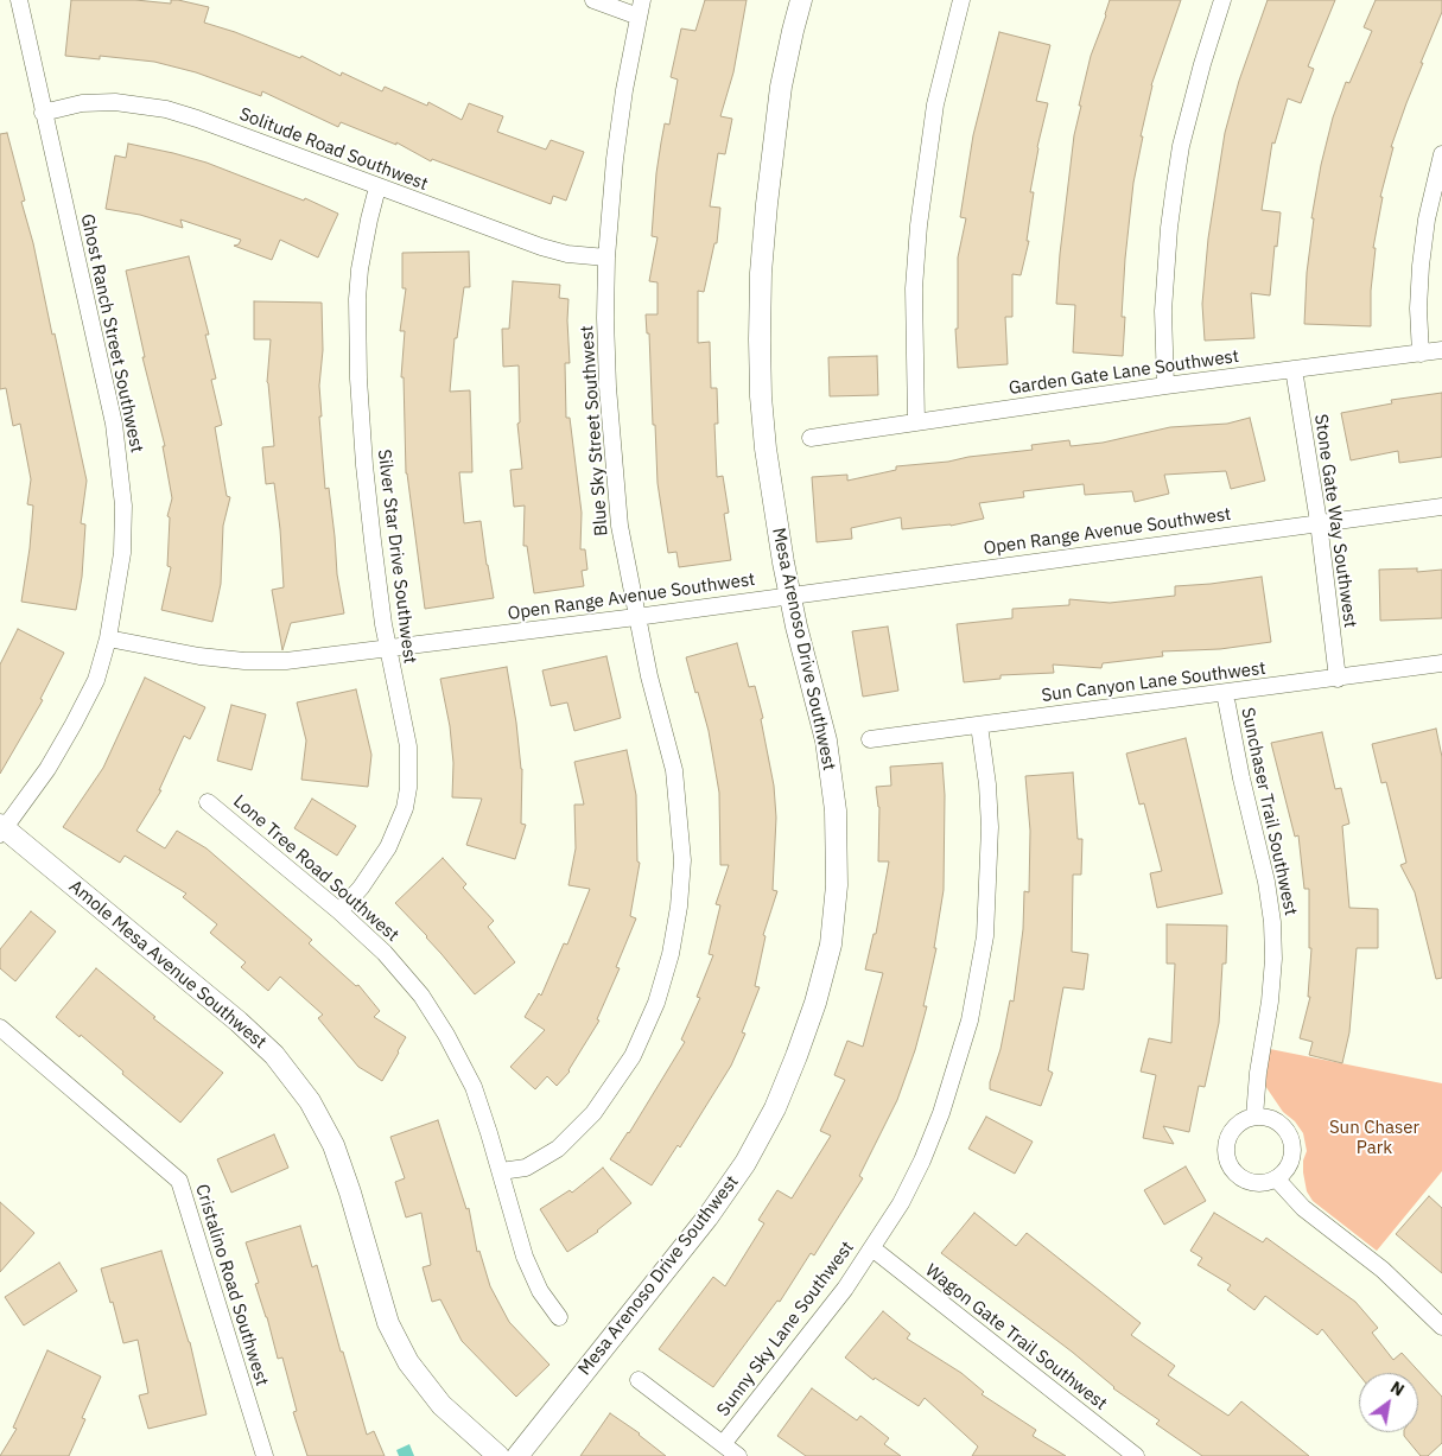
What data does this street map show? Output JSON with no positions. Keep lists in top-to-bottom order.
{
  "streets": {
    "street": [
      "Solitude Road Southwest",
      "Ghost Ranch Street Southwest",
      "Garden Gate Lane Southwest",
      "Blue Sky Street Southwest",
      "Stone Gate Way Southwest",
      "Open Range Avenue Southwest",
      "Silver Star Drive Southwest",
      "Mesa Arenoso Drive Southwest",
      "Sun Canyon Lane Southwest",
      "Sunchaser Trail Southwest",
      "Lone Tree Road Southwest",
      "Amole Mesa Avenue Southwest",
      "Cristalino Road Southwest",
      "Sunny Sky Lane Southwest",
      "Wagon Gate Trail Southwest"
    ]
  },
  "crossings": [
    ["Solitude Road Southwest", "Ghost Ranch Street Southwest"],
    ["Solitude Road Southwest", "Blue Sky Street Southwest"],
    ["Solitude Road Southwest", "Silver Star Drive Southwest"],
    ["Ghost Ranch Street Southwest", "Open Range Avenue Southwest"],
    ["Ghost Ranch Street Southwest", "Amole Mesa Avenue Southwest"],
    ["Garden Gate Lane Southwest", "Stone Gate Way Southwest"],
    ["Blue Sky Street Southwest", "Open Range Avenue Southwest"],
    ["Blue Sky Street Southwest", "Lone Tree Road Southwest"],
    ["Stone Gate Way Southwest", "Open Range Avenue Southwest"],
    ["Stone Gate Way Southwest", "Sun Canyon Lane Southwest"],
    ["Open Range Avenue Southwest", "Silver Star Drive Southwest"],
    ["Open Range Avenue Southwest", "Mesa Arenoso Drive Southwest"],
    ["Silver Star Drive Southwest", "Lone Tree Road Southwest"],
    ["Sun Canyon Lane Southwest", "Sunchaser Trail Southwest"],
    ["Sun Canyon Lane Southwest", "Sunny Sky Lane Southwest"],
    ["Sunny Sky Lane Southwest", "Wagon Gate Trail Southwest"]
  ],
  "parks": ["Sun Chaser Park"],
  "north": "top right"
}
